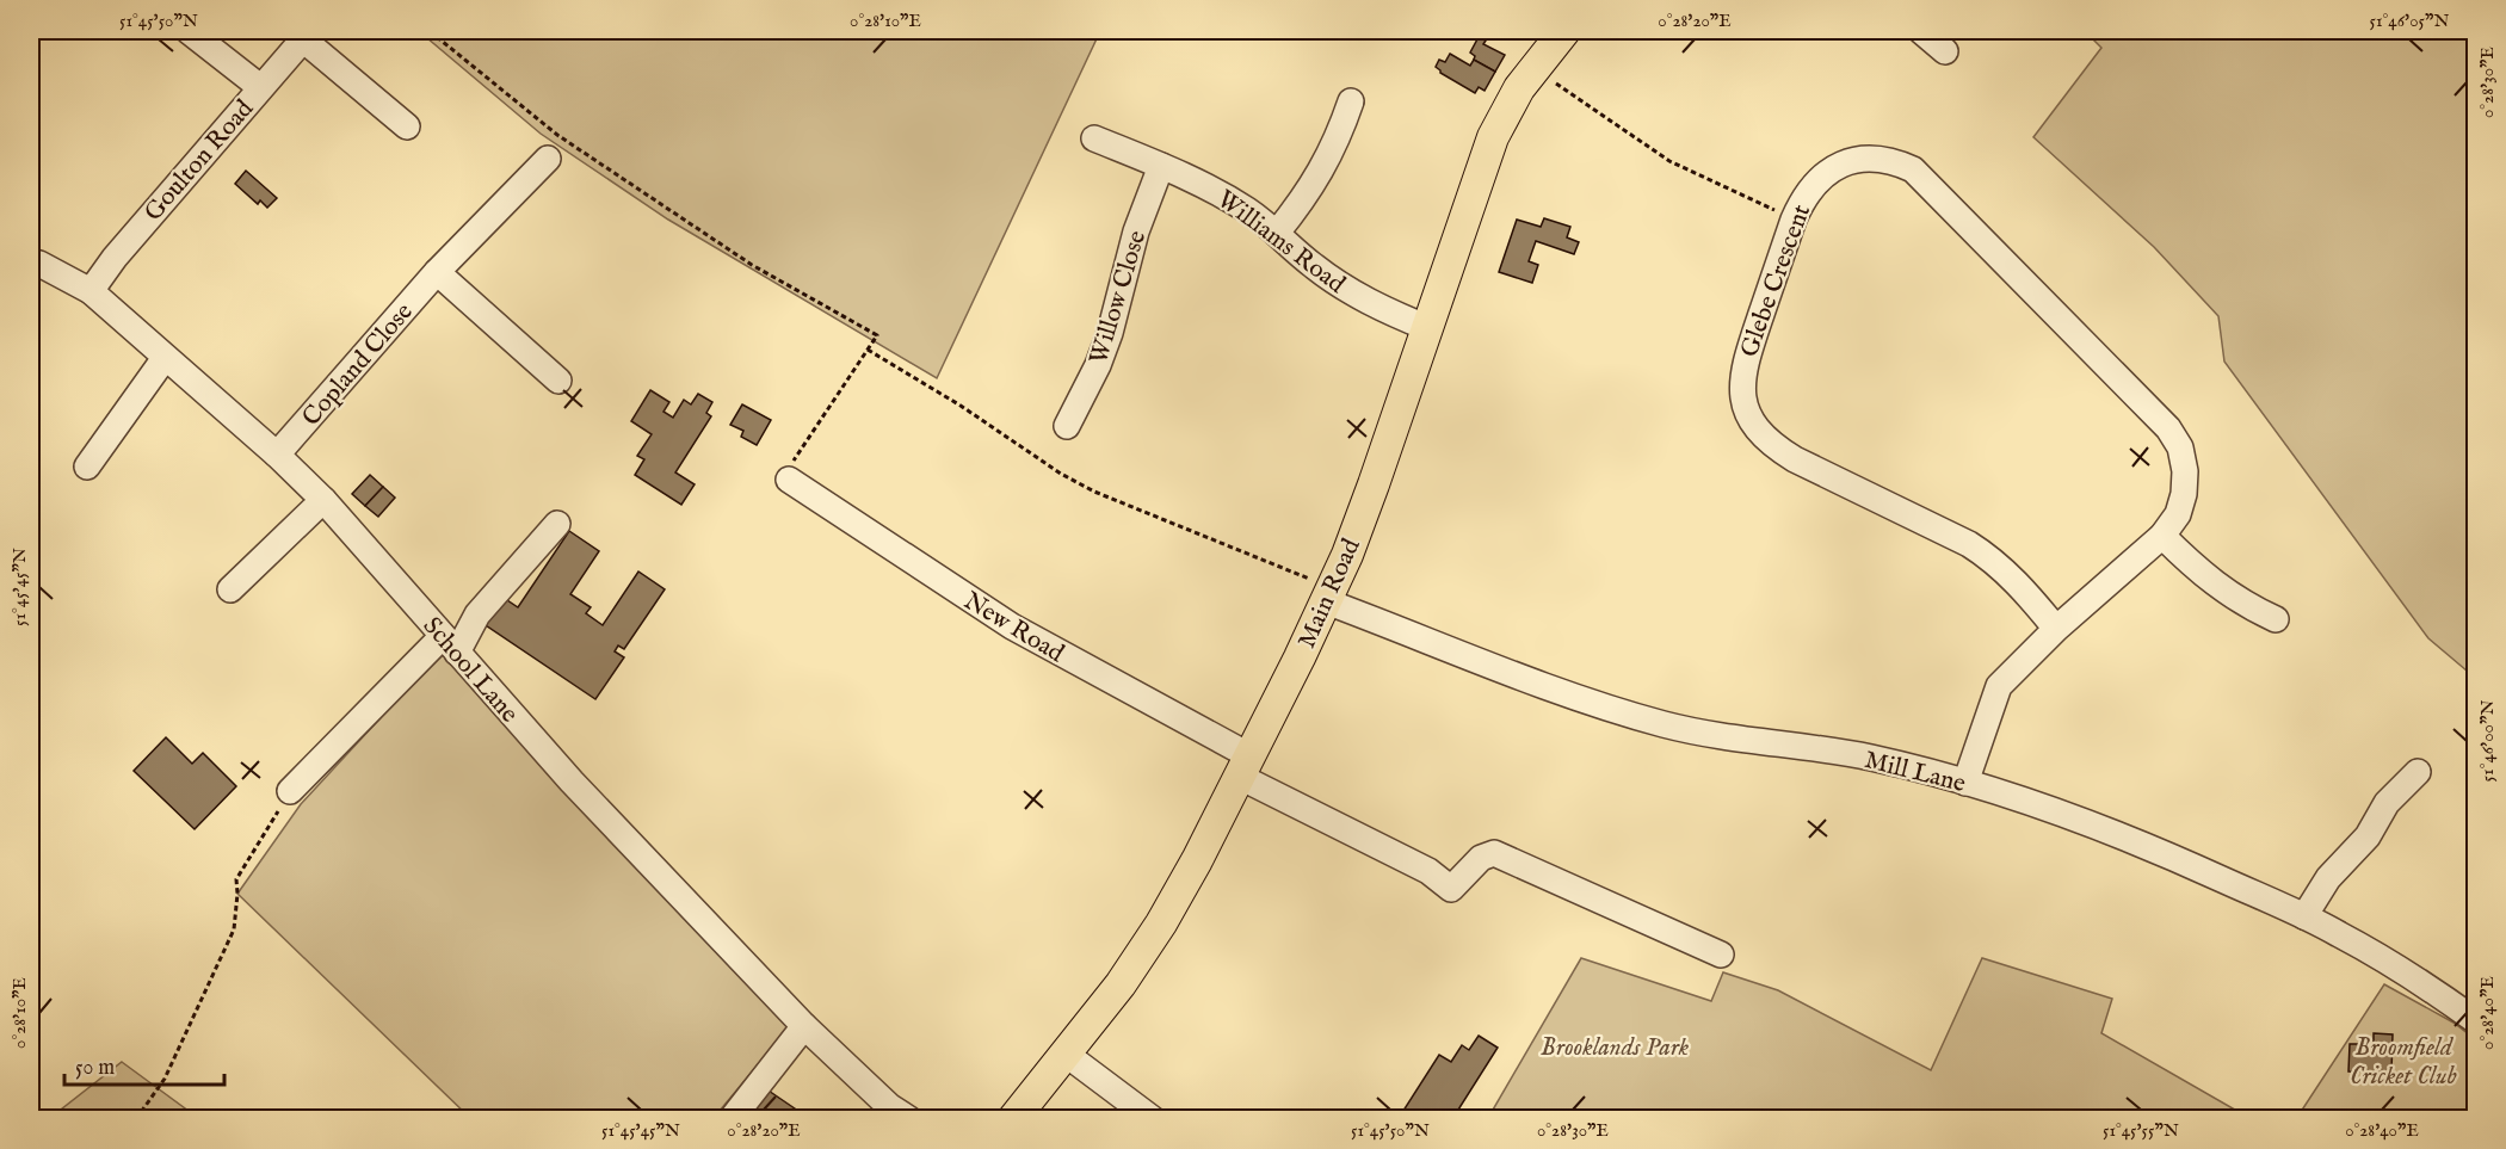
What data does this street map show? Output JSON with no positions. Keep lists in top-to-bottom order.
{
  "streets": {
    "main road": ["Main Road"],
    "street": [
      "Goulton Road",
      "Williams Road",
      "Glebe Crescent",
      "Willow Close",
      "Copland Close",
      "New Road",
      "School Lane",
      "Mill Lane"
    ]
  },
  "crossings": [
    ["Goulton Road", "School Lane"],
    ["Williams Road", "Willow Close"],
    ["Williams Road", "Main Road"],
    ["Glebe Crescent", "Mill Lane"],
    ["Copland Close", "School Lane"],
    ["Main Road", "New Road"],
    ["Main Road", "Mill Lane"]
  ],
  "parks": ["Brooklands Park", "Broomfield Cricket Club"],
  "scale_bar": "50 m",
  "coordinates": [
    "51°45'50\"N",
    "0°28'10\"E",
    "0°28'20\"E",
    "51°46'05\"N",
    "0°28'30\"E",
    "51°45'45\"N",
    "51°46'00\"N",
    "0°28'40\"E",
    "51°45'55\"N"
  ]
}
